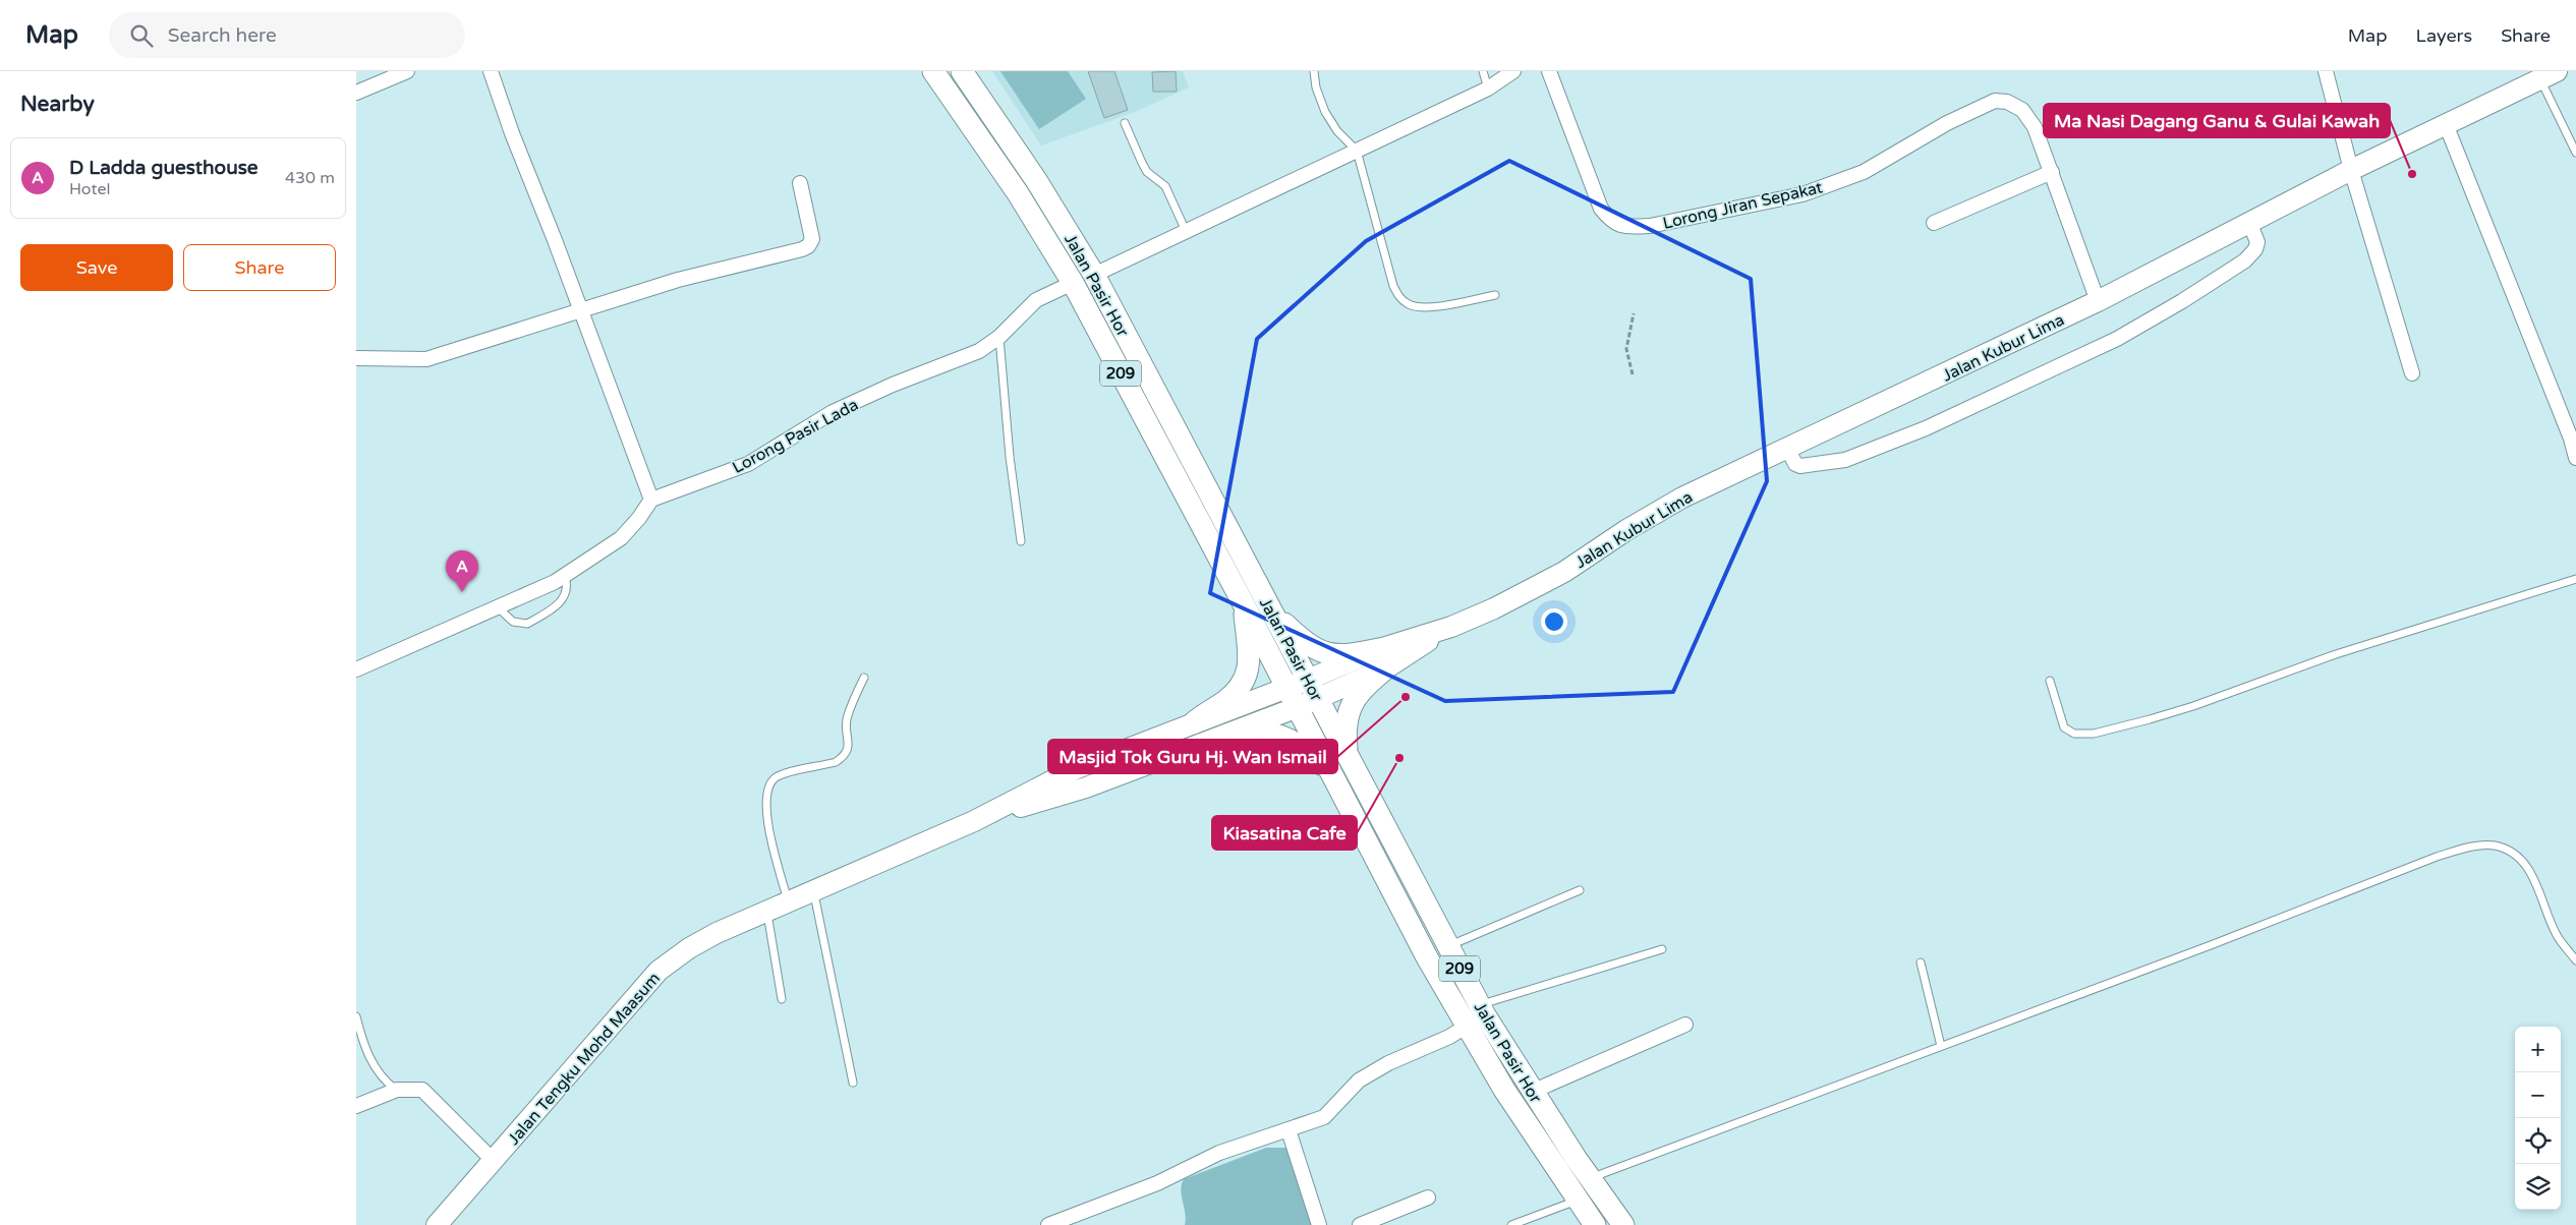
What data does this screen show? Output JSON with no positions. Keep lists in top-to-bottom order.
{
  "streets": {
    "main road": [
      "Jalan Pasir Hor",
      "Jalan Kubur Lima",
      "209",
      "Jalan Tengku Mohd Maasum"
    ],
    "street": ["Lorong Jiran Sepakat", "Lorong Pasir Lada"]
  },
  "crossings": [
    ["Lorong Jiran Sepakat", "Jalan Kubur Lima"],
    ["Jalan Pasir Hor", "Jalan Kubur Lima"],
    ["Jalan Pasir Hor", "Lorong Pasir Lada"],
    ["Jalan Pasir Hor", "Jalan Tengku Mohd Maasum"],
    ["Jalan Kubur Lima", "Jalan Tengku Mohd Maasum"]
  ],
  "places": ["Ma Nasi Dagang Ganu & Gulai Kawah", "Masjid Tok Guru Hj. Wan Ismail", "Kiasatina Cafe"],
  "page": {
    "header": "Map",
    "search": "Search here",
    "nav": ["Map", "Layers", "Share"],
    "heading": "Nearby",
    "list": [
      {
        "mark": "A",
        "name": "D Ladda guesthouse",
        "note": "Hotel",
        "value": "430 m"
      }
    ],
    "buttons": ["Save", "Share"],
    "pins": "A",
    "map_buttons": ["+", "−"]
  }
}
